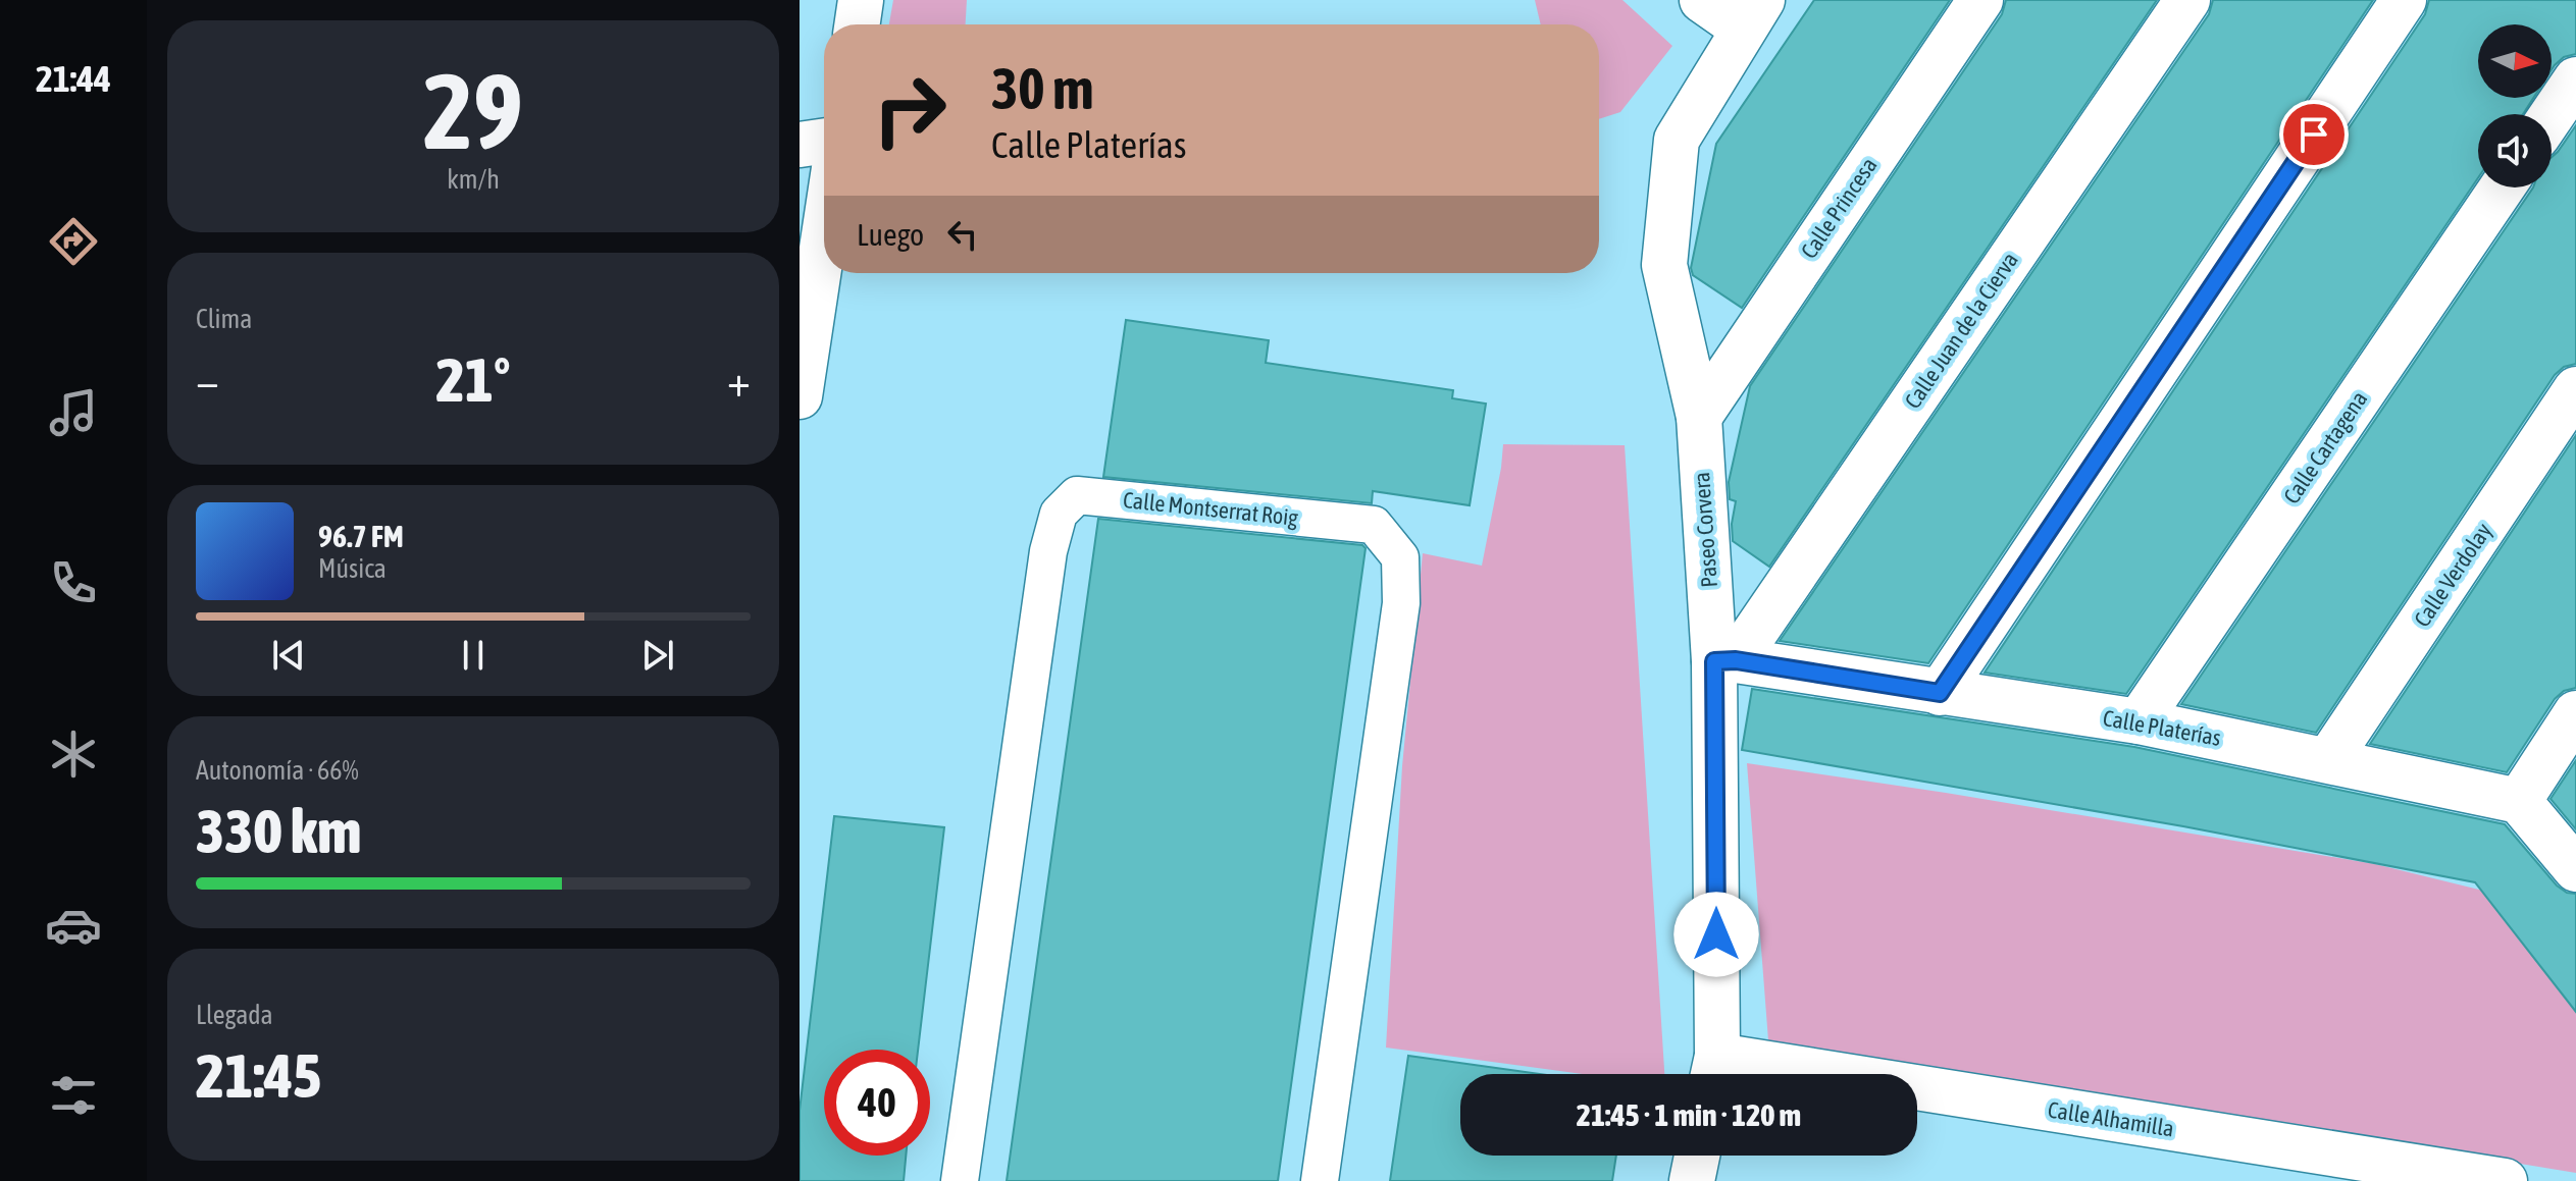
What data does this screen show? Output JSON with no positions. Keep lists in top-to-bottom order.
{
  "streets": {
    "street": [
      "Calle Princesa",
      "Calle Juan de la Cierva",
      "Calle Cartagena",
      "Paseo Corvera",
      "Calle Verdolay",
      "Calle Platerías",
      "Calle Alhamilla"
    ],
    "lane": ["Calle Montserrat Roig"]
  },
  "crossings": [
    ["Calle Princesa", "Paseo Corvera"],
    ["Calle Juan de la Cierva", "Paseo Corvera"],
    ["Calle Juan de la Cierva", "Calle Platerías"],
    ["Calle Cartagena", "Calle Platerías"],
    ["Paseo Corvera", "Calle Platerías"],
    ["Paseo Corvera", "Calle Alhamilla"],
    ["Calle Verdolay", "Calle Platerías"]
  ],
  "north": "right",
  "page": {
    "tabs": "21:44",
    "tile": [
      ["29", "km/h"],
      "Clima",
      ["Autonomía · 66%", "330 km"],
      ["Llegada", "21:45"]
    ],
    "turn": ["30 m", "Calle Platerías"],
    "then": "Luego",
    "heat": ["−", "21°", "+"],
    "song": ["96.7 FM", "Música"],
    "limit": "40",
    "trip": "21:45 · 1 min · 120 m"
  }
}
